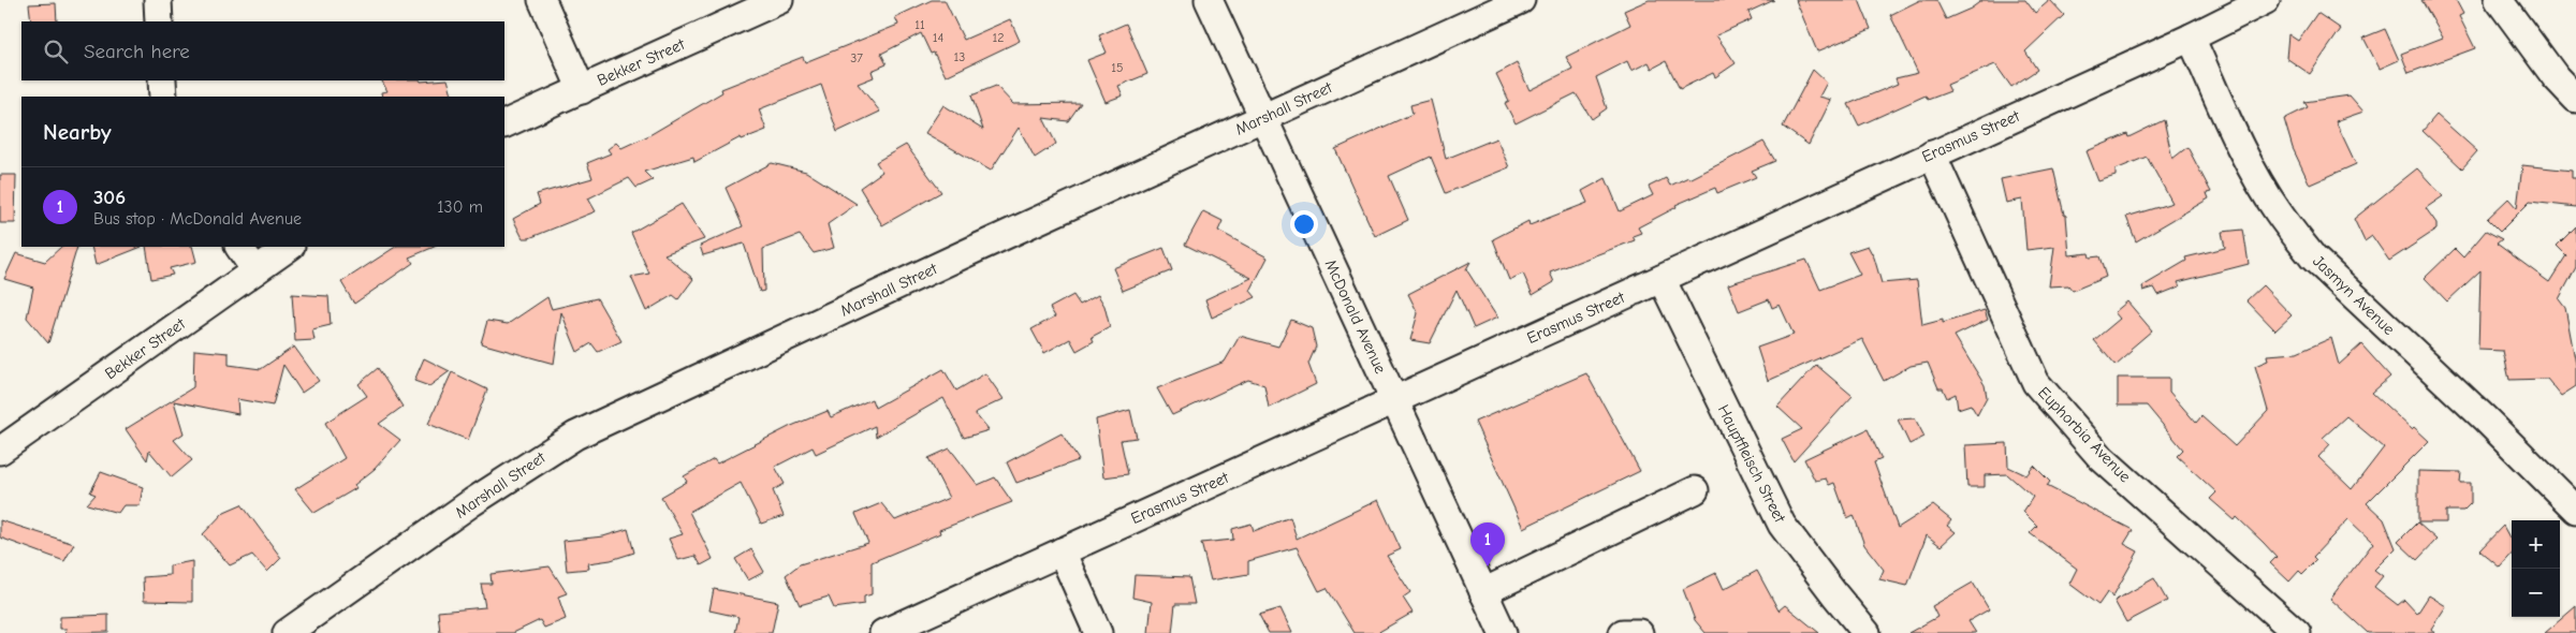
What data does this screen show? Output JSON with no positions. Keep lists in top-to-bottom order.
{
  "streets": {
    "street": [
      "Bekker Street",
      "Marshall Street",
      "Erasmus Street",
      "Jasmyn Avenue",
      "McDonald Avenue",
      "Euphorbia Avenue",
      "Hauptfleisch Street"
    ]
  },
  "crossings": [
    ["Marshall Street", "McDonald Avenue"],
    ["Erasmus Street", "Jasmyn Avenue"],
    ["Erasmus Street", "McDonald Avenue"],
    ["Erasmus Street", "Euphorbia Avenue"],
    ["Erasmus Street", "Hauptfleisch Street"]
  ],
  "house_numbers": [
    "11",
    "14",
    "12",
    "13",
    "37",
    "15"
  ],
  "page": {
    "search": "Search here",
    "heading": "Nearby",
    "list": [
      {
        "mark": "1",
        "name": "306",
        "note": "Bus stop · McDonald Avenue",
        "value": "130 m"
      }
    ],
    "map_buttons": ["+", "−"],
    "pins": "1"
  }
}
